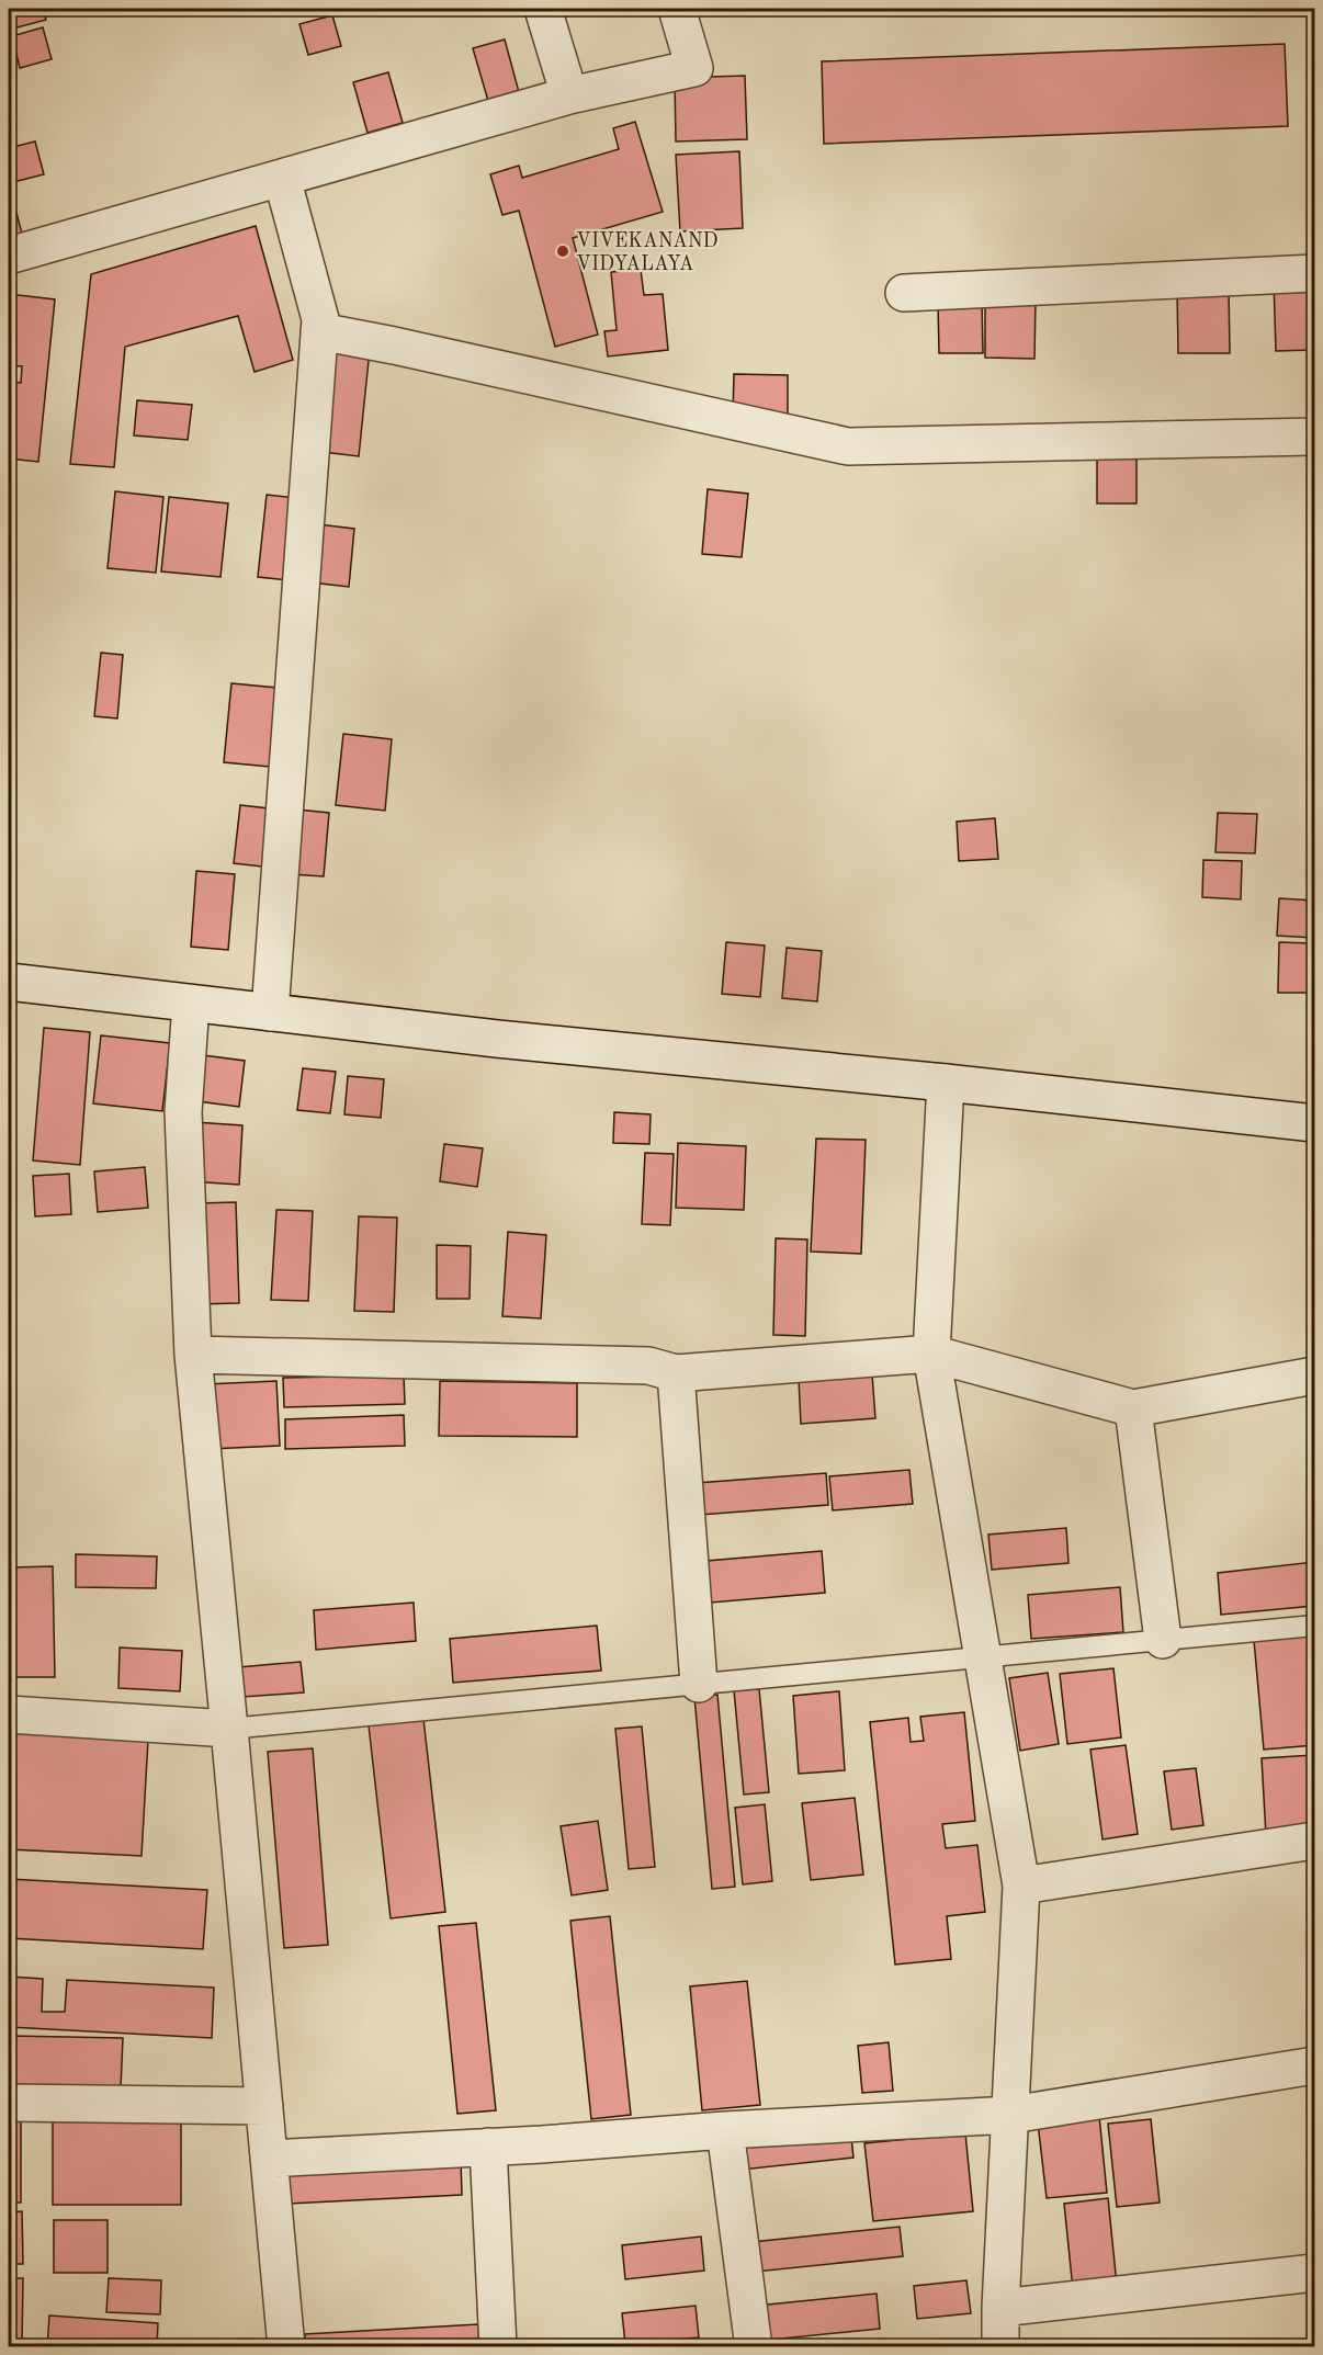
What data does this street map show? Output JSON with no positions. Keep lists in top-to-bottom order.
{
  "places": ["VIVEKANAND VIDYALAYA"]
}
